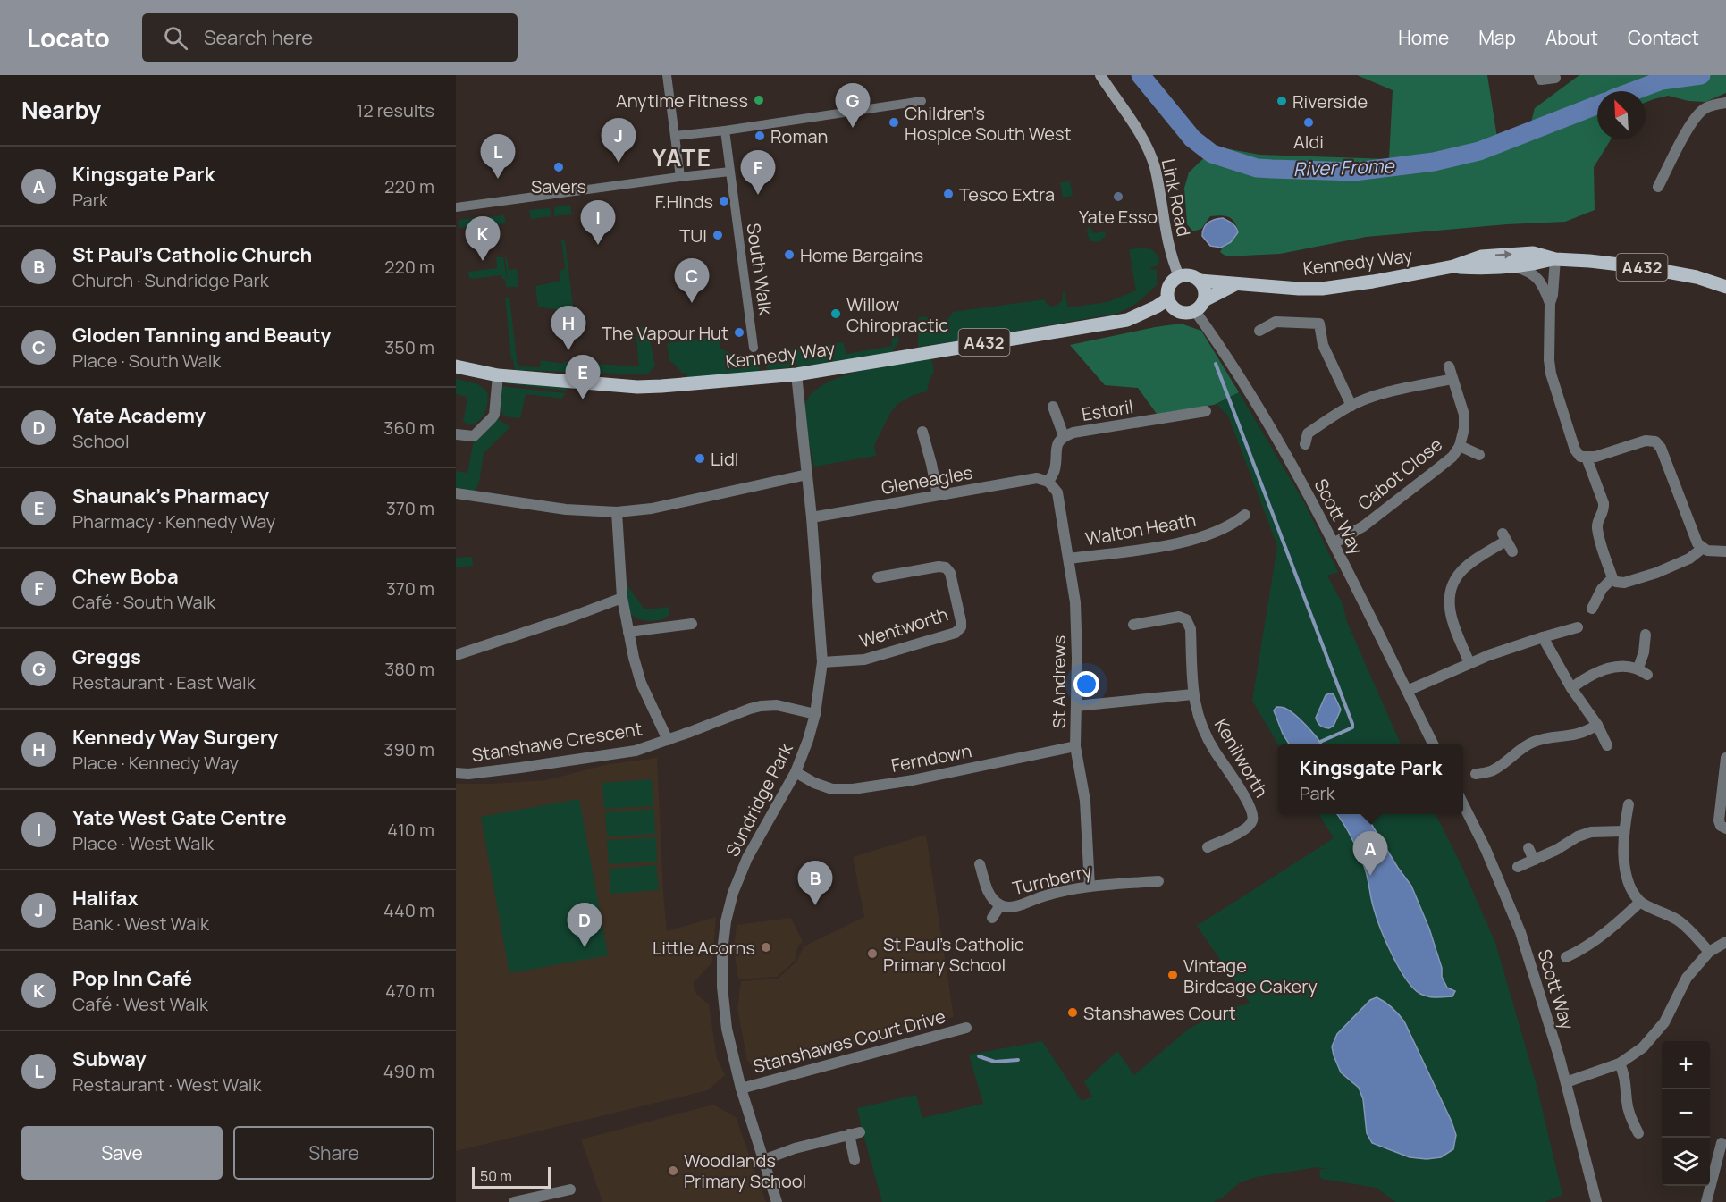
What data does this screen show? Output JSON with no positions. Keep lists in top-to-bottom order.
{
  "streets": {
    "main road": ["Link Road", "Kennedy Way", "A432"],
    "street": [
      "South Walk",
      "Estoril",
      "Cabot Close",
      "Gleneagles",
      "Scott Way",
      "Walton Heath",
      "Wentworth",
      "St Andrews",
      "Stanshawe Crescent",
      "Ferndown",
      "Kenilworth",
      "Sundridge Park",
      "Turnberry",
      "Stanshawes Court Drive"
    ]
  },
  "crossings": [
    ["Link Road", "Kennedy Way"],
    ["Link Road", "A432"],
    ["Link Road", "Scott Way"],
    ["Kennedy Way", "A432"],
    ["Kennedy Way", "Scott Way"],
    ["Kennedy Way", "Sundridge Park"],
    ["A432", "Scott Way"],
    ["Estoril", "Gleneagles"],
    ["Estoril", "St Andrews"],
    ["Cabot Close", "Scott Way"],
    ["Gleneagles", "St Andrews"],
    ["Gleneagles", "Sundridge Park"],
    ["Walton Heath", "St Andrews"],
    ["Wentworth", "Sundridge Park"],
    ["St Andrews", "Ferndown"],
    ["St Andrews", "Turnberry"],
    ["Stanshawe Crescent", "Sundridge Park"],
    ["Ferndown", "Sundridge Park"],
    ["Sundridge Park", "Stanshawes Court Drive"]
  ],
  "districts": ["YATE"],
  "water": ["River Frome"],
  "places": [
    "Anytime Fitness",
    "Riverside",
    "Children's Hospice South West",
    "Aldi",
    "Roman",
    "Savers",
    "Tesco Extra",
    "Yate Esso",
    "F.Hinds",
    "TUI",
    "Home Bargains",
    "Willow Chiropractic",
    "The Vapour Hut",
    "Lidl",
    "Little Acorns",
    "St Paul's Catholic Primary School",
    "Vintage Birdcage Cakery",
    "Stanshawes Court",
    "Woodlands Primary School"
  ],
  "scale_bar": "50 m",
  "north": "top left",
  "page": {
    "header": "Locato",
    "search": "Search here",
    "nav": [
      "Home",
      "Map",
      "About",
      "Contact"
    ],
    "heading": ["Nearby", "12 results"],
    "pins": [
      "G",
      "J",
      "L",
      "F",
      "I",
      "K",
      "C",
      "H",
      "E",
      "A",
      "B",
      "D"
    ],
    "list": [
      {
        "mark": "A",
        "name": "Kingsgate Park",
        "note": "Park",
        "value": "220 m"
      },
      {
        "mark": "B",
        "name": "St Paul's Catholic Church",
        "note": "Church · Sundridge Park",
        "value": "220 m"
      },
      {
        "mark": "C",
        "name": "Gloden Tanning and Beauty",
        "note": "Place · South Walk",
        "value": "350 m"
      },
      {
        "mark": "D",
        "name": "Yate Academy",
        "note": "School",
        "value": "360 m"
      },
      {
        "mark": "E",
        "name": "Shaunak's Pharmacy",
        "note": "Pharmacy · Kennedy Way",
        "value": "370 m"
      },
      {
        "mark": "F",
        "name": "Chew Boba",
        "note": "Café · South Walk",
        "value": "370 m"
      },
      {
        "mark": "G",
        "name": "Greggs",
        "note": "Restaurant · East Walk",
        "value": "380 m"
      },
      {
        "mark": "H",
        "name": "Kennedy Way Surgery",
        "note": "Place · Kennedy Way",
        "value": "390 m"
      },
      {
        "mark": "I",
        "name": "Yate West Gate Centre",
        "note": "Place · West Walk",
        "value": "410 m"
      },
      {
        "mark": "J",
        "name": "Halifax",
        "note": "Bank · West Walk",
        "value": "440 m"
      },
      {
        "mark": "K",
        "name": "Pop Inn Café",
        "note": "Café · West Walk",
        "value": "470 m"
      },
      {
        "mark": "L",
        "name": "Subway",
        "note": "Restaurant · West Walk",
        "value": "490 m"
      }
    ],
    "popup": ["Kingsgate Park", "Park"],
    "map_buttons": ["+", "−"],
    "buttons": ["Save", "Share"],
    "scale": "50 m"
  }
}
